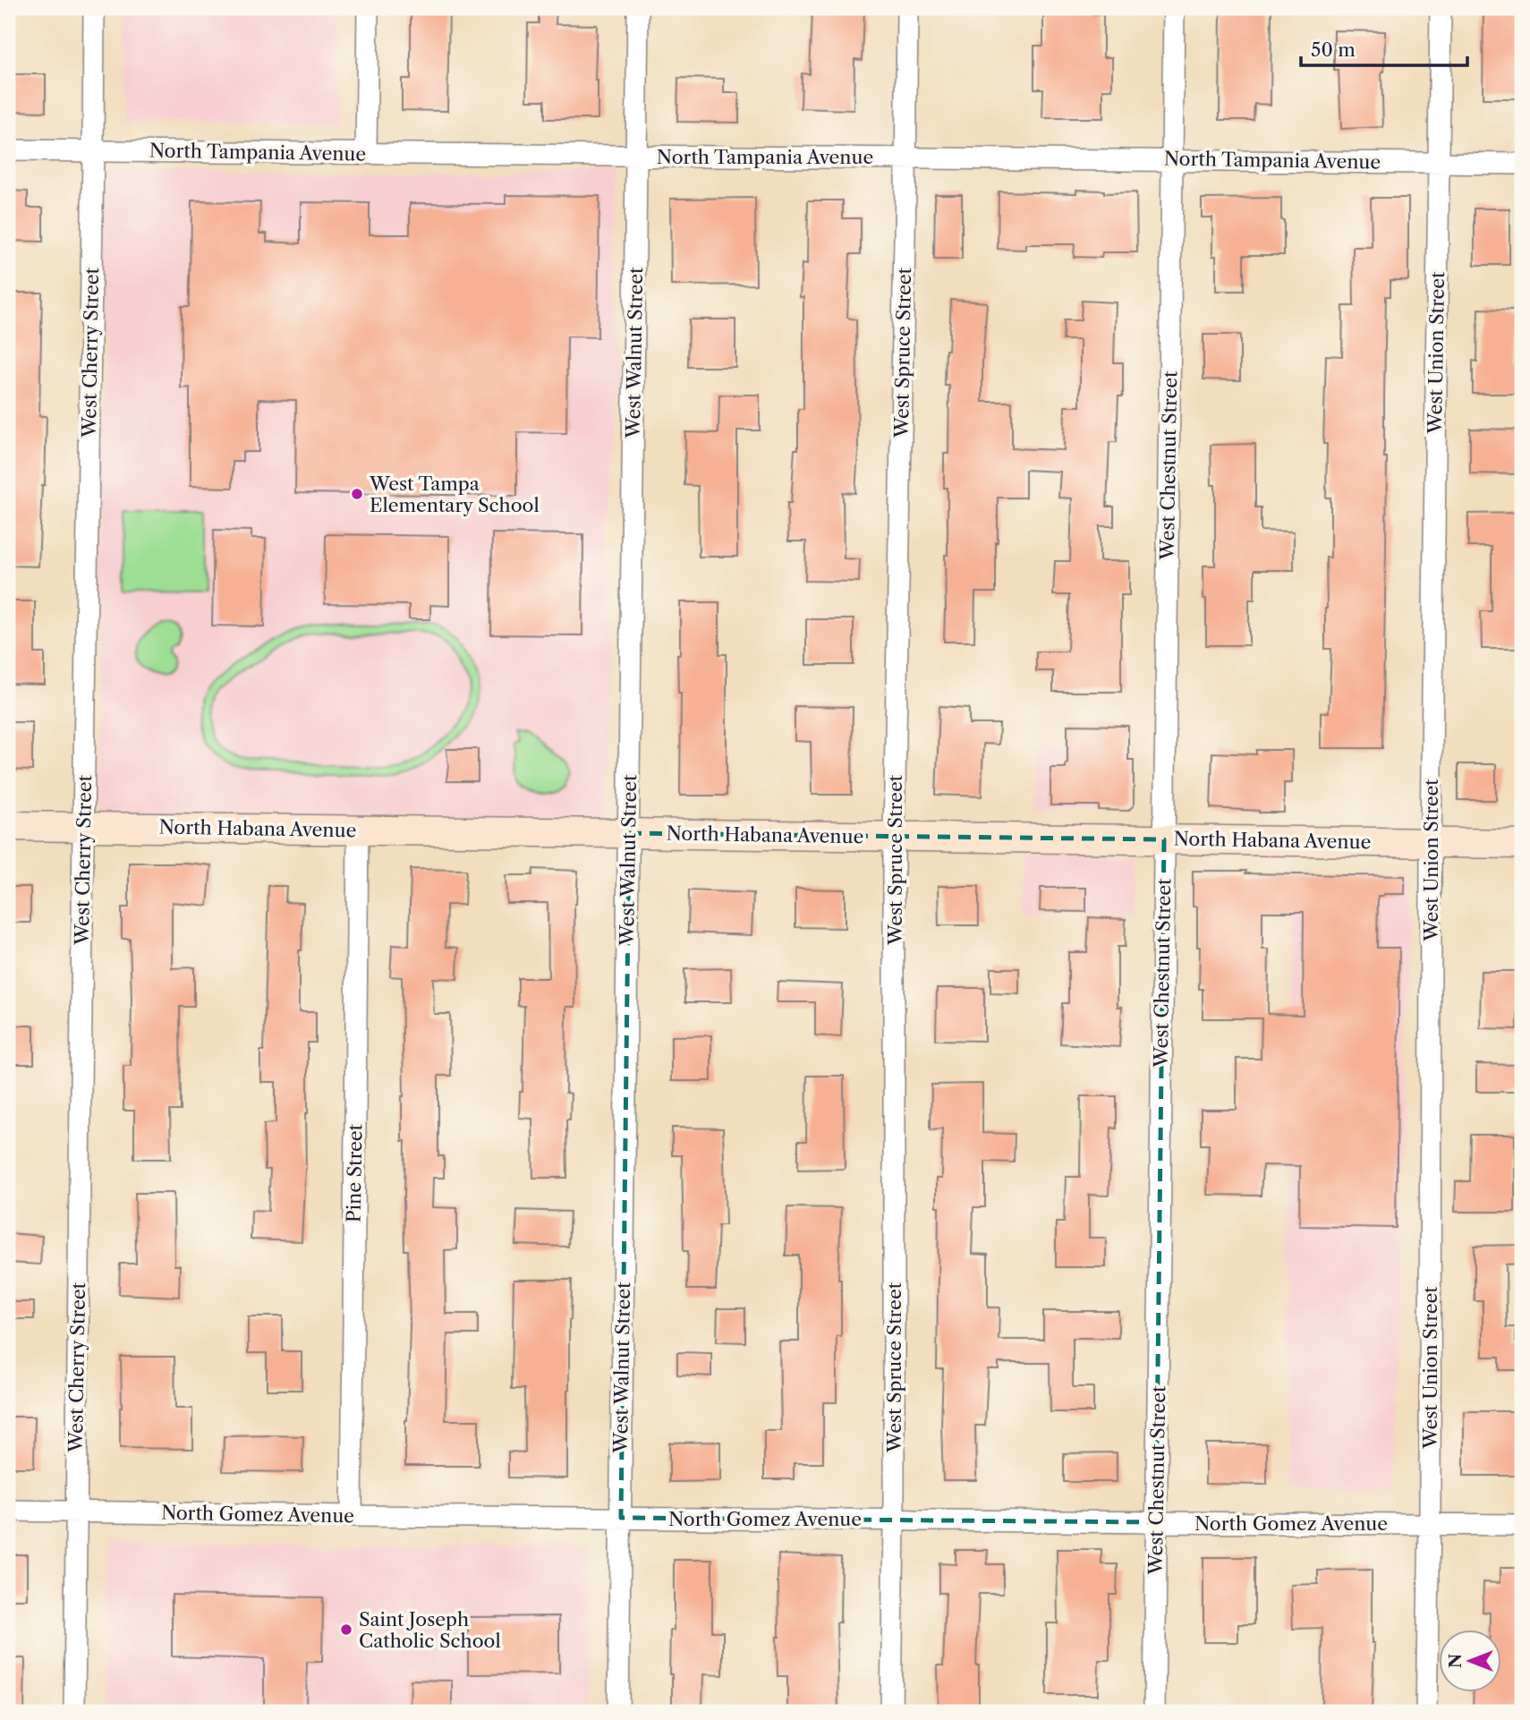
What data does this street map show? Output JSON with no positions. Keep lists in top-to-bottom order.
{
  "streets": {
    "street": [
      "North Tampania Avenue",
      "West Cherry Street",
      "West Walnut Street",
      "West Spruce Street",
      "West Union Street",
      "West Chestnut Street",
      "North Habana Avenue",
      "Pine Street",
      "North Gomez Avenue"
    ]
  },
  "crossings": [
    ["North Tampania Avenue", "West Cherry Street"],
    ["North Tampania Avenue", "West Walnut Street"],
    ["North Tampania Avenue", "West Spruce Street"],
    ["North Tampania Avenue", "West Union Street"],
    ["North Tampania Avenue", "West Chestnut Street"],
    ["West Cherry Street", "North Habana Avenue"],
    ["West Cherry Street", "North Gomez Avenue"],
    ["West Walnut Street", "North Habana Avenue"],
    ["West Walnut Street", "North Gomez Avenue"],
    ["West Spruce Street", "North Habana Avenue"],
    ["West Spruce Street", "North Gomez Avenue"],
    ["West Union Street", "North Habana Avenue"],
    ["West Union Street", "North Gomez Avenue"],
    ["West Chestnut Street", "North Habana Avenue"],
    ["West Chestnut Street", "North Gomez Avenue"],
    ["North Habana Avenue", "Pine Street"],
    ["Pine Street", "North Gomez Avenue"]
  ],
  "places": ["West Tampa Elementary School", "Saint Joseph Catholic School"],
  "scale_bar": "50 m",
  "north": "left"
}
